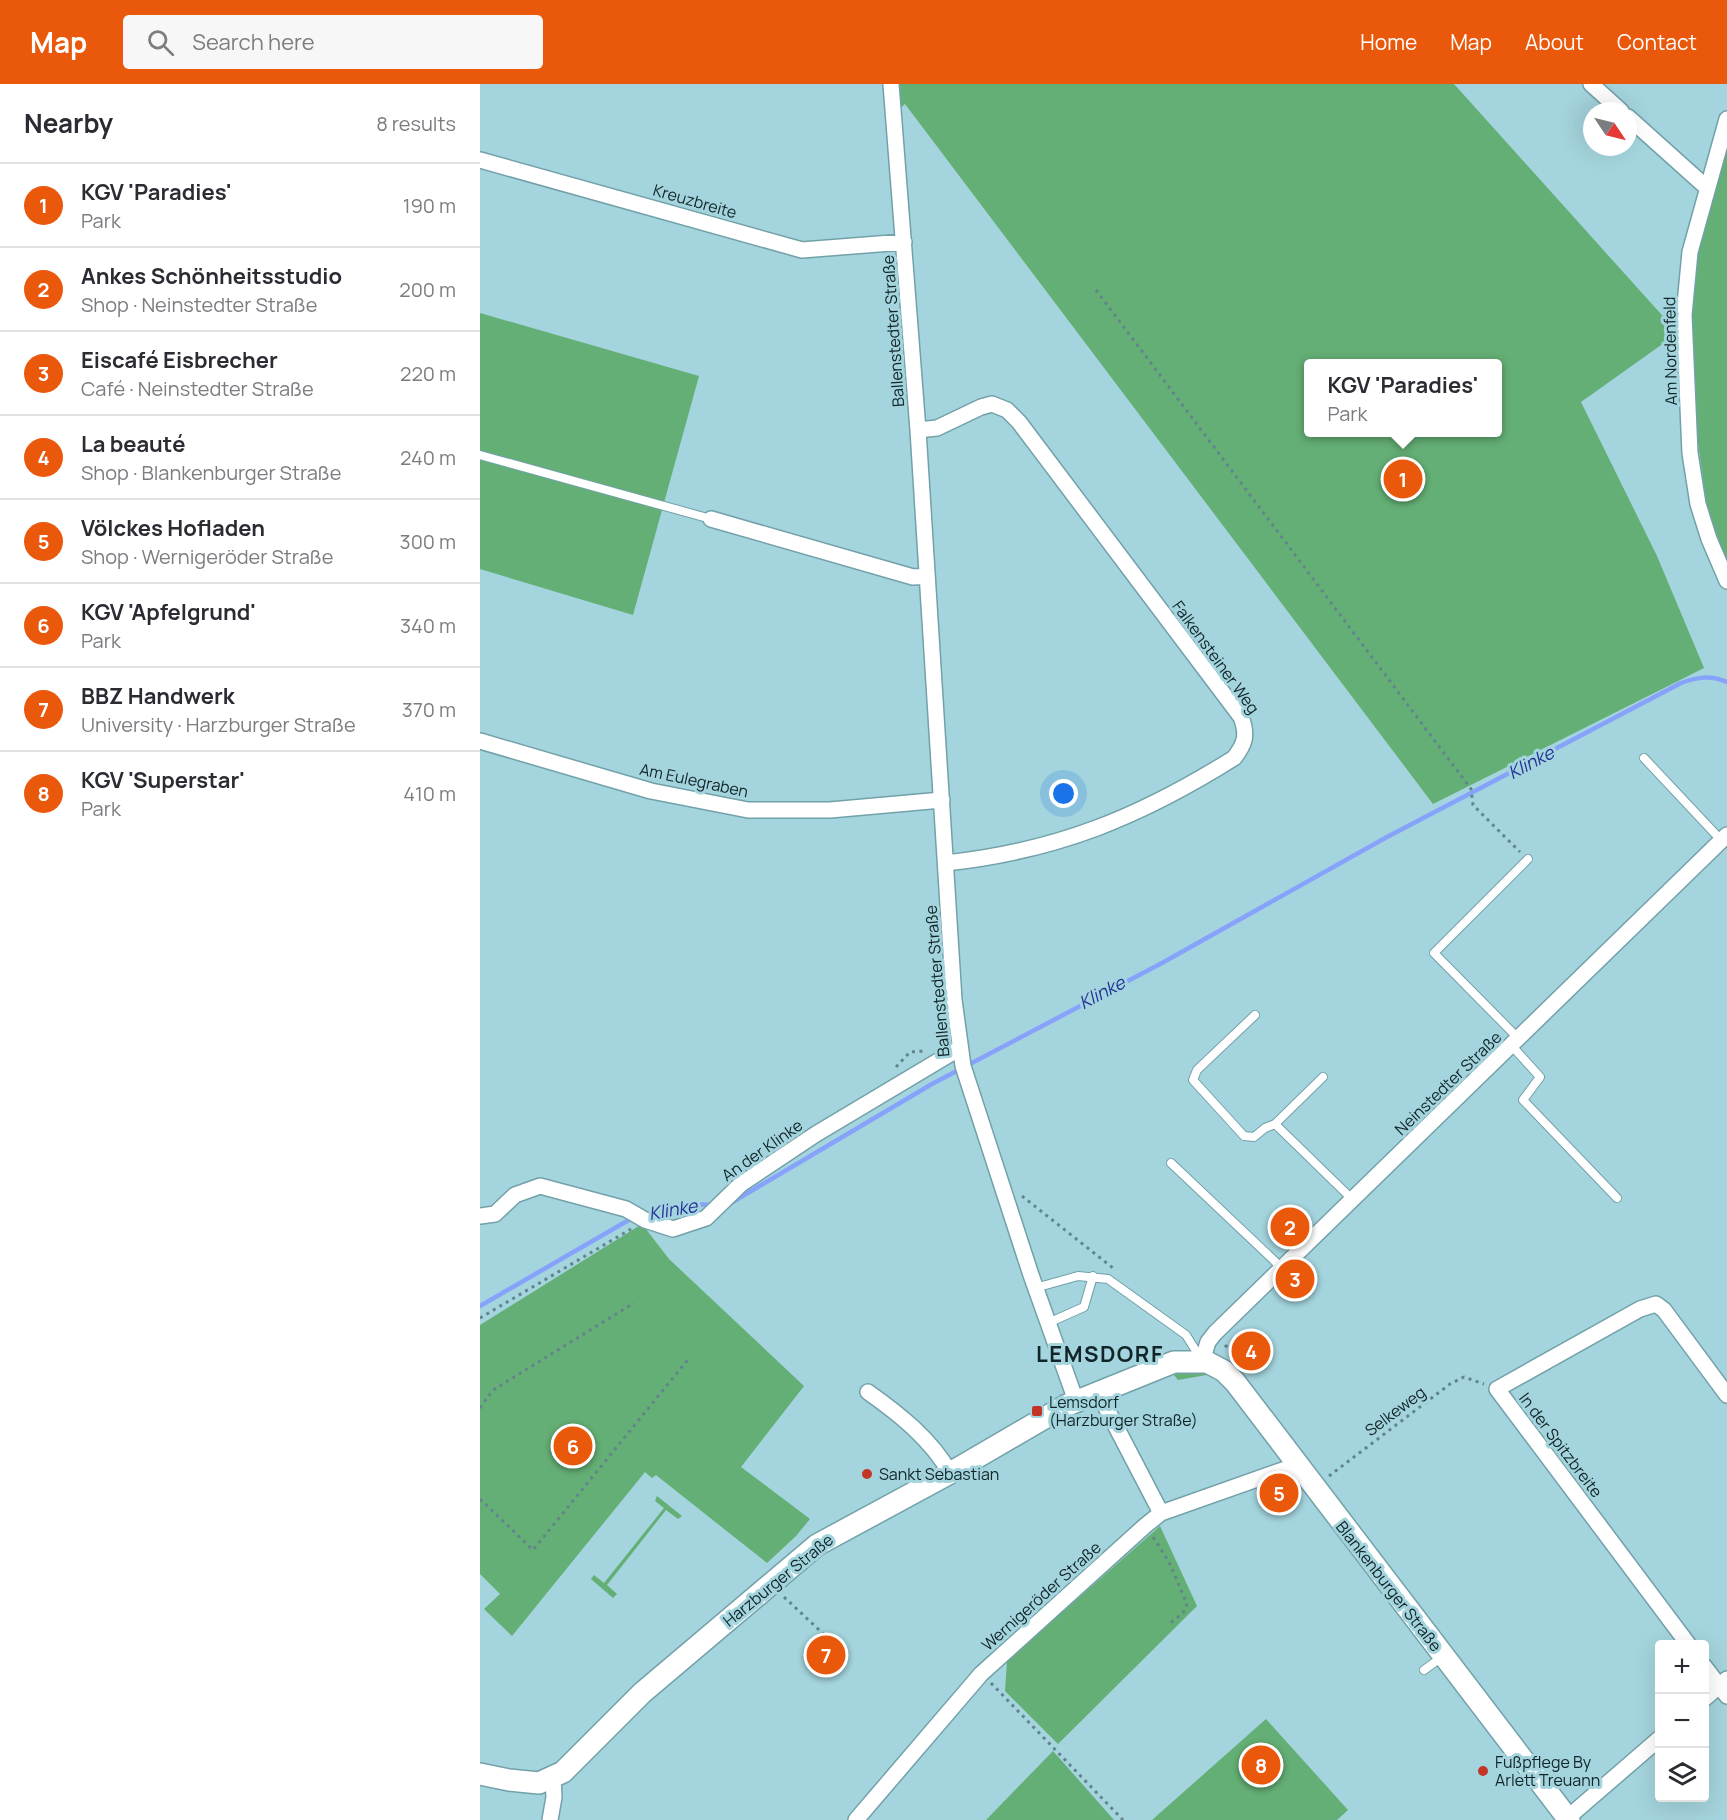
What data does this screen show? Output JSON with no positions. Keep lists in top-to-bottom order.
{
  "streets": {
    "street": [
      "Kreuzbreite",
      "Ballenstedter Straße",
      "Am Nordenfeld",
      "Falkensteiner Weg",
      "Am Eulegraben",
      "Neinstedter Straße",
      "An der Klinke",
      "In der Spitzbreite",
      "Harzburger Straße",
      "Blankenburger Straße",
      "Wernigeröder Straße"
    ],
    "path": ["Selkeweg"]
  },
  "crossings": [
    ["Kreuzbreite", "Ballenstedter Straße"],
    ["Ballenstedter Straße", "Falkensteiner Weg"],
    ["Ballenstedter Straße", "Am Eulegraben"],
    ["Ballenstedter Straße", "An der Klinke"],
    ["Ballenstedter Straße", "Harzburger Straße"],
    ["Neinstedter Straße", "Harzburger Straße"],
    ["Neinstedter Straße", "Blankenburger Straße"],
    ["Selkeweg", "In der Spitzbreite"],
    ["Selkeweg", "Blankenburger Straße"],
    ["Harzburger Straße", "Blankenburger Straße"],
    ["Blankenburger Straße", "Wernigeröder Straße"]
  ],
  "districts": ["LEMSDORF"],
  "water": ["Klinke"],
  "places": {
    "transit": ["Lemsdorf (Harzburger Straße)"],
    "other": ["Sankt Sebastian", "Fußpflege By Arlett Treuann"]
  },
  "north": "bottom right",
  "page": {
    "header": "Map",
    "search": "Search here",
    "nav": [
      "Home",
      "Map",
      "About",
      "Contact"
    ],
    "heading": ["Nearby", "8 results"],
    "list": [
      {
        "mark": "1",
        "name": "KGV 'Paradies'",
        "note": "Park",
        "value": "190 m"
      },
      {
        "mark": "2",
        "name": "Ankes Schönheitsstudio",
        "note": "Shop · Neinstedter Straße",
        "value": "200 m"
      },
      {
        "mark": "3",
        "name": "Eiscafé Eisbrecher",
        "note": "Café · Neinstedter Straße",
        "value": "220 m"
      },
      {
        "mark": "4",
        "name": "La beauté",
        "note": "Shop · Blankenburger Straße",
        "value": "240 m"
      },
      {
        "mark": "5",
        "name": "Völckes Hofladen",
        "note": "Shop · Wernigeröder Straße",
        "value": "300 m"
      },
      {
        "mark": "6",
        "name": "KGV 'Apfelgrund'",
        "note": "Park",
        "value": "340 m"
      },
      {
        "mark": "7",
        "name": "BBZ Handwerk",
        "note": "University · Harzburger Straße",
        "value": "370 m"
      },
      {
        "mark": "8",
        "name": "KGV 'Superstar'",
        "note": "Park",
        "value": "410 m"
      }
    ],
    "popup": ["KGV 'Paradies'", "Park"],
    "pins": [
      "1",
      "2",
      "3",
      "4",
      "6",
      "5",
      "7",
      "8"
    ],
    "map_buttons": ["+", "−"]
  }
}
